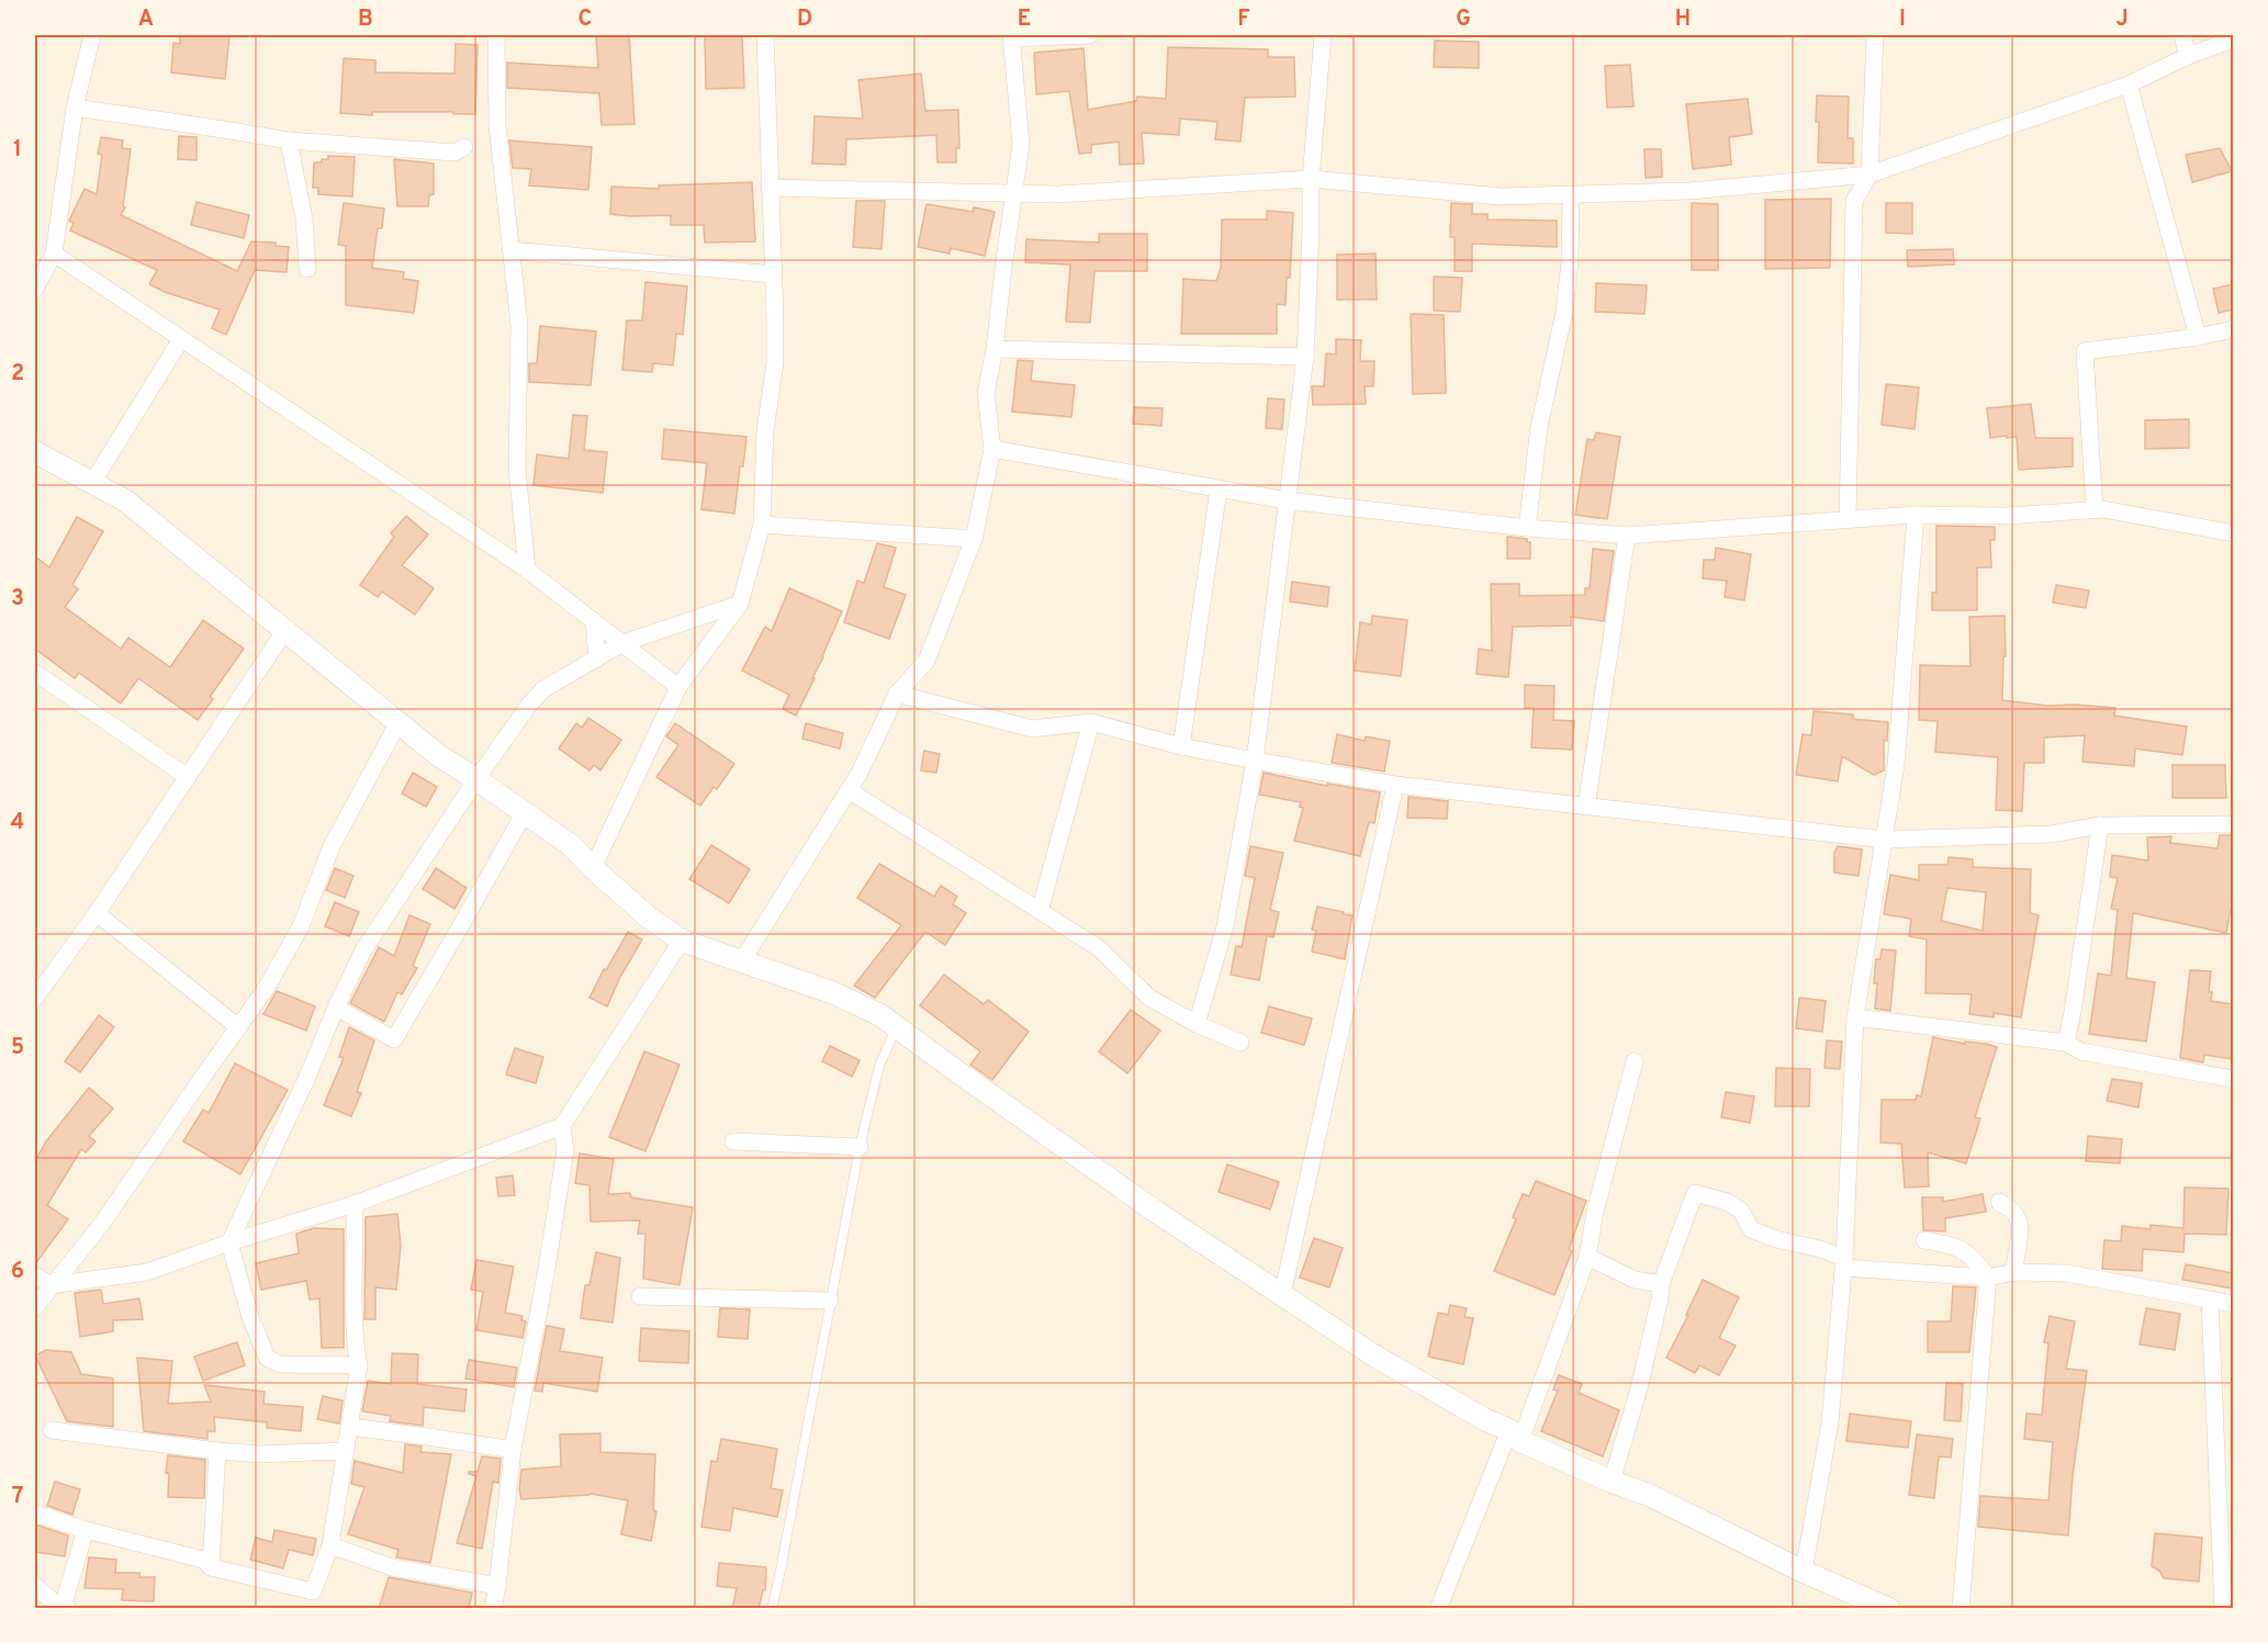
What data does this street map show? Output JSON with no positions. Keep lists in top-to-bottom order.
{
  "grid": {
    "columns": [
      "A",
      "B",
      "C",
      "D",
      "E",
      "F",
      "G",
      "H",
      "I",
      "J"
    ],
    "rows": [
      "1",
      "2",
      "3",
      "4",
      "5",
      "6",
      "7"
    ]
  }
}
